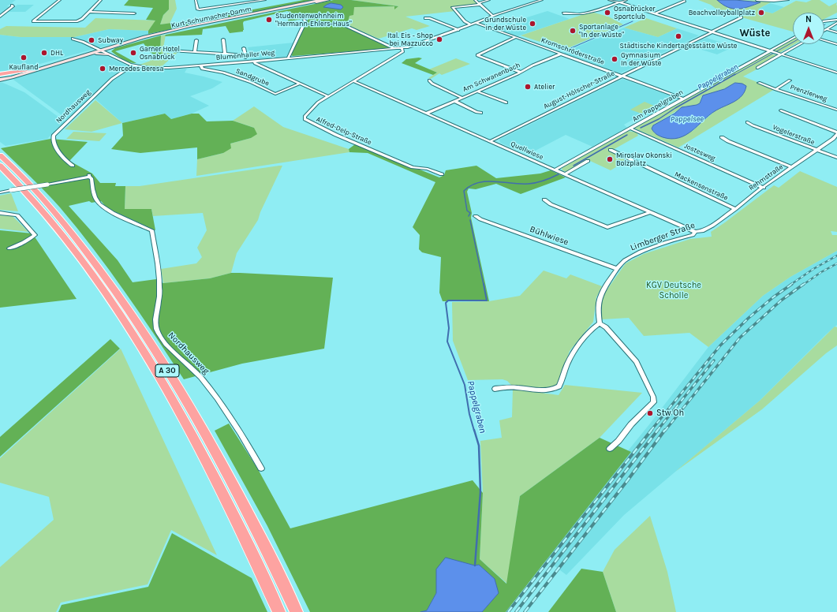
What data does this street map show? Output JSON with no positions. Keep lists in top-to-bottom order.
{
  "streets": {
    "highway": ["A 30"],
    "main road": ["Kurt-Schumacher-Damm"],
    "street": [
      "Kromschröderstraße",
      "Blumenhaller Weg",
      "Sandgrube",
      "Am Schwanenbach",
      "August-Hölscher-Straße",
      "Prenzlerweg",
      "Am Pappelgraben",
      "Nordhausweg",
      "Alfred-Delp-Straße",
      "Vogelerstraße",
      "Quellwiese",
      "Jostesweg",
      "Rehmstraße",
      "Mackensenstraße",
      "Bühlwiese",
      "Limberger Straße"
    ]
  },
  "crossings": [
    ["Kurt-Schumacher-Damm", "Blumenhaller Weg"],
    ["Kromschröderstraße", "Blumenhaller Weg"],
    ["Kromschröderstraße", "Am Schwanenbach"],
    ["Kromschröderstraße", "August-Hölscher-Straße"],
    ["Kromschröderstraße", "Am Pappelgraben"],
    ["Blumenhaller Weg", "Sandgrube"],
    ["Blumenhaller Weg", "Nordhausweg"],
    ["Blumenhaller Weg", "Alfred-Delp-Straße"],
    ["Am Schwanenbach", "Quellwiese"],
    ["August-Hölscher-Straße", "Quellwiese"],
    ["Am Pappelgraben", "Quellwiese"],
    ["Am Pappelgraben", "Jostesweg"],
    ["Alfred-Delp-Straße", "Quellwiese"],
    ["Vogelerstraße", "Rehmstraße"],
    ["Quellwiese", "Limberger Straße"],
    ["Jostesweg", "Rehmstraße"],
    ["Rehmstraße", "Mackensenstraße"],
    ["Rehmstraße", "Limberger Straße"],
    ["Bühlwiese", "Limberger Straße"]
  ],
  "districts": ["Wüste"],
  "water": ["Pappelgraben", "Pappelsee"],
  "parks": ["KGV Deutsche Scholle"],
  "places": [
    "Osnabrücker Sportclub",
    "Beachvolleyballplatz",
    "Studentenwohnheim \"Hermann-Ehlers-Haus\"",
    "Grundschule in der Wüste",
    "Sportanlage \"In der Wüste\"",
    "Städtische Kindertagesstätte Wüste",
    "Ital. Eis - Shop bei Mazzucco",
    "Subway",
    "DHL",
    "Garner Hotel Osnabrück",
    "Kaufland",
    "Gymnasium In der Wüste",
    "Mercedes Beresa",
    "Atelier",
    "Miroslav Okonski Bolzplatz",
    "Stw Oh"
  ],
  "north": "top"
}
